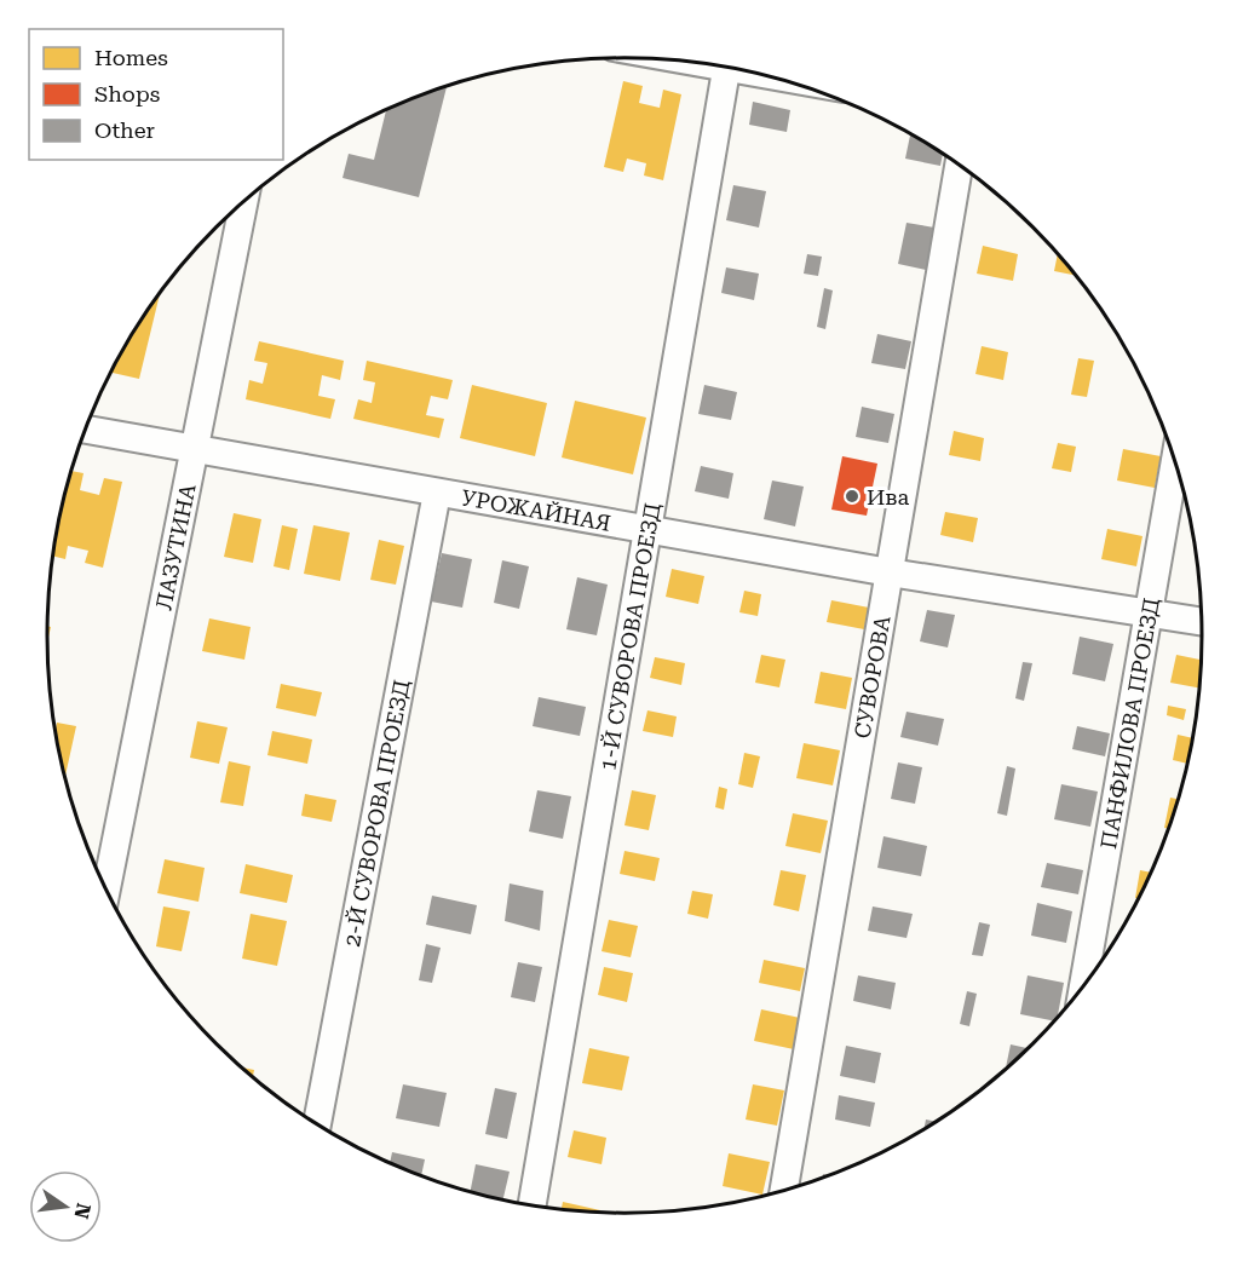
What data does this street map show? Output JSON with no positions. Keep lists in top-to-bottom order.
{
  "streets": {
    "street": [
      "УРОЖАЙНАЯ",
      "ЛАЗУТИНА",
      "1-Й СУВОРОВА ПРОЕЗД",
      "СУВОРОВА",
      "ПАНФИЛОВА ПРОЕЗД",
      "2-Й СУВОРОВА ПРОЕЗД"
    ]
  },
  "crossings": [
    ["УРОЖАЙНАЯ", "ЛАЗУТИНА"],
    ["УРОЖАЙНАЯ", "1-Й СУВОРОВА ПРОЕЗД"],
    ["УРОЖАЙНАЯ", "СУВОРОВА"],
    ["УРОЖАЙНАЯ", "ПАНФИЛОВА ПРОЕЗД"],
    ["УРОЖАЙНАЯ", "2-Й СУВОРОВА ПРОЕЗД"]
  ],
  "places": ["Ива"],
  "legend": ["Homes", "Shops", "Other"],
  "north": "right"
}
